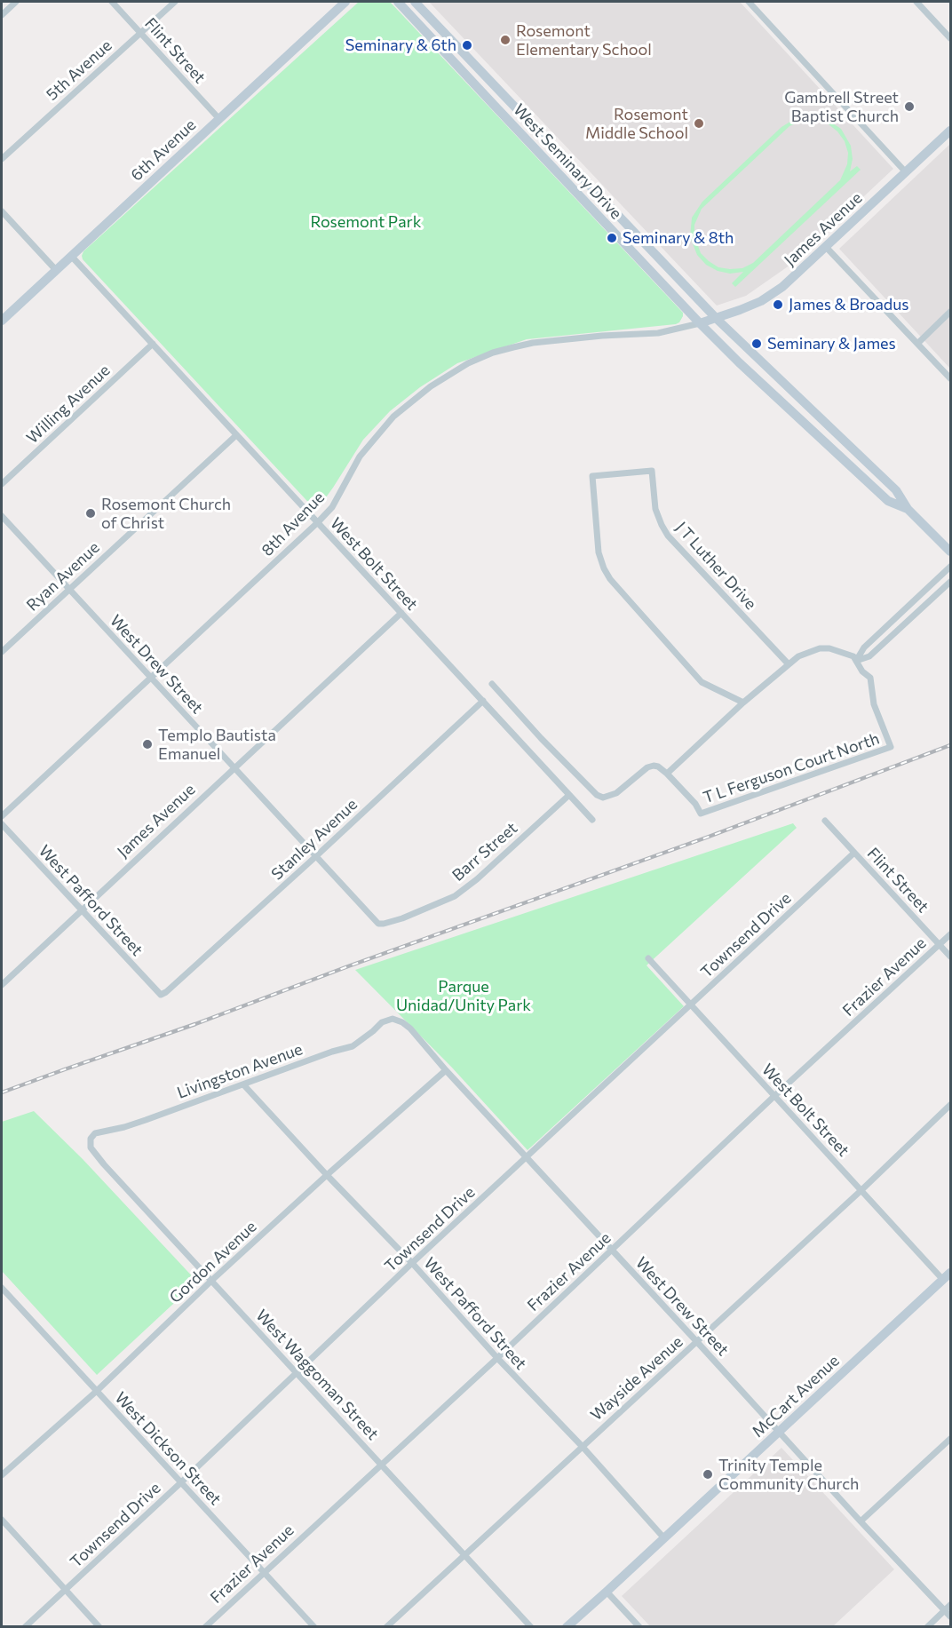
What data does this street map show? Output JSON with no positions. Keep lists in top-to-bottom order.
{
  "streets": {
    "main road": [
      "6th Avenue",
      "West Seminary Drive",
      "James Avenue",
      "McCart Avenue"
    ],
    "street": [
      "Flint Street",
      "5th Avenue",
      "Willing Avenue",
      "8th Avenue",
      "West Bolt Street",
      "J T Luther Drive",
      "Ryan Avenue",
      "West Drew Street",
      "T L Ferguson Court North",
      "Stanley Avenue",
      "Barr Street",
      "West Pafford Street",
      "Townsend Drive",
      "Frazier Avenue",
      "Livingston Avenue",
      "Gordon Avenue",
      "West Waggoman Street",
      "Wayside Avenue",
      "West Dickson Street"
    ]
  },
  "crossings": [
    ["Flint Street", "5th Avenue"],
    ["Flint Street", "6th Avenue"],
    ["Flint Street", "Townsend Drive"],
    ["Flint Street", "Frazier Avenue"],
    ["6th Avenue", "West Bolt Street"],
    ["West Seminary Drive", "James Avenue"],
    ["West Seminary Drive", "8th Avenue"],
    ["James Avenue", "8th Avenue"],
    ["James Avenue", "West Bolt Street"],
    ["James Avenue", "West Drew Street"],
    ["James Avenue", "West Pafford Street"],
    ["Willing Avenue", "West Bolt Street"],
    ["8th Avenue", "West Bolt Street"],
    ["8th Avenue", "West Drew Street"],
    ["West Bolt Street", "Ryan Avenue"],
    ["West Bolt Street", "Stanley Avenue"],
    ["West Bolt Street", "Barr Street"],
    ["West Bolt Street", "Townsend Drive"],
    ["West Bolt Street", "Frazier Avenue"],
    ["West Bolt Street", "Wayside Avenue"],
    ["West Bolt Street", "McCart Avenue"],
    ["Ryan Avenue", "West Drew Street"],
    ["West Drew Street", "Stanley Avenue"],
    ["West Drew Street", "Barr Street"],
    ["West Drew Street", "Townsend Drive"],
    ["West Drew Street", "Frazier Avenue"],
    ["West Drew Street", "Livingston Avenue"],
    ["West Drew Street", "Gordon Avenue"],
    ["West Drew Street", "Wayside Avenue"],
    ["West Drew Street", "McCart Avenue"],
    ["Stanley Avenue", "West Pafford Street"],
    ["West Pafford Street", "Townsend Drive"],
    ["West Pafford Street", "Frazier Avenue"],
    ["West Pafford Street", "Livingston Avenue"],
    ["West Pafford Street", "Gordon Avenue"],
    ["West Pafford Street", "Wayside Avenue"],
    ["West Pafford Street", "McCart Avenue"],
    ["Townsend Drive", "West Waggoman Street"],
    ["Townsend Drive", "West Dickson Street"],
    ["Frazier Avenue", "West Waggoman Street"],
    ["Frazier Avenue", "West Dickson Street"],
    ["Livingston Avenue", "West Waggoman Street"],
    ["Gordon Avenue", "West Waggoman Street"],
    ["Gordon Avenue", "West Dickson Street"],
    ["West Waggoman Street", "Wayside Avenue"]
  ],
  "parks": ["Rosemont Park", "Parque Unidad/Unity Park"],
  "places": [
    "Rosemont Elementary School",
    "Seminary & 6th",
    "Gambrell Street Baptist Church",
    "Rosemont Middle School",
    "Seminary & 8th",
    "James & Broadus",
    "Seminary & James",
    "Rosemont Church of Christ",
    "Templo Bautista Emanuel",
    "Trinity Temple Community Church"
  ]
}
